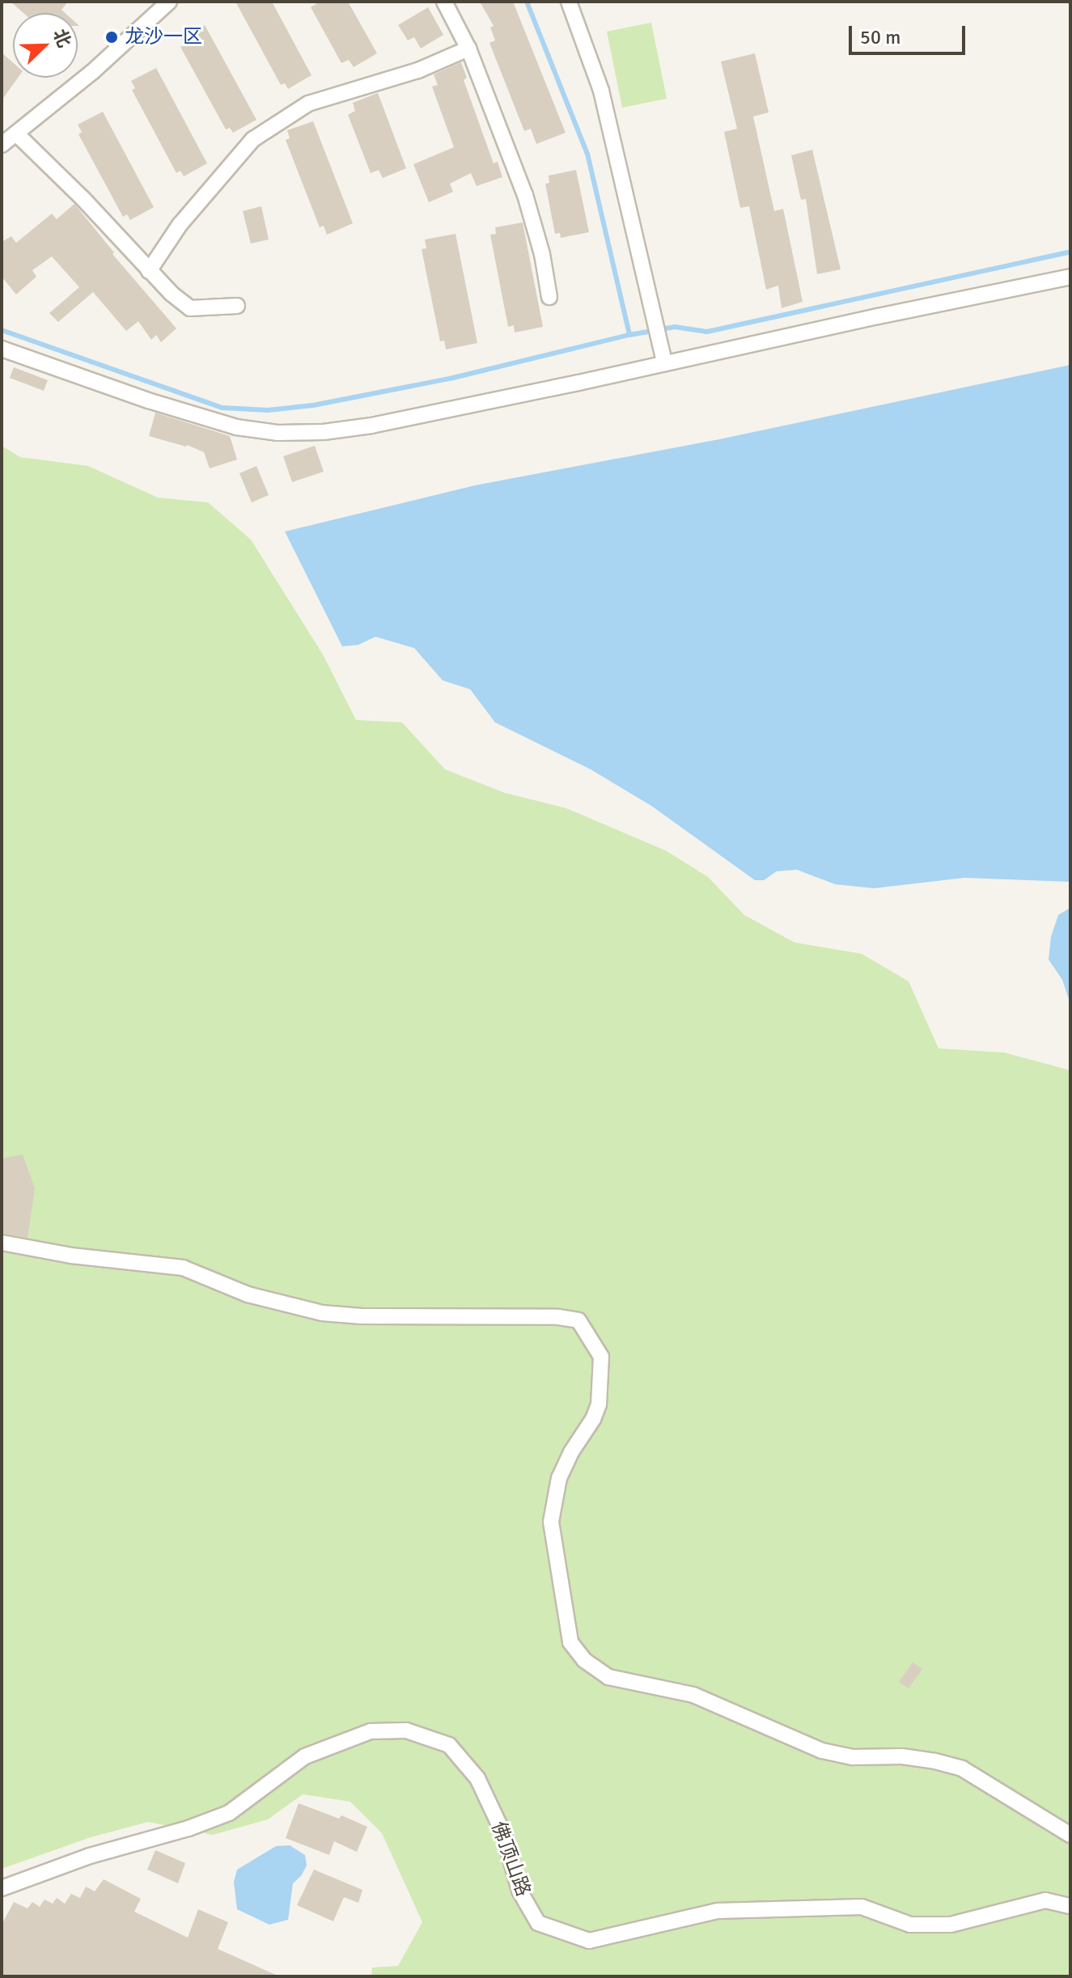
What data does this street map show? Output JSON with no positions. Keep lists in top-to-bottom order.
{
  "streets": {
    "street": ["佛顶山路"]
  },
  "places": ["龙沙一区"],
  "scale_bar": "50 m",
  "north": "top right"
}
